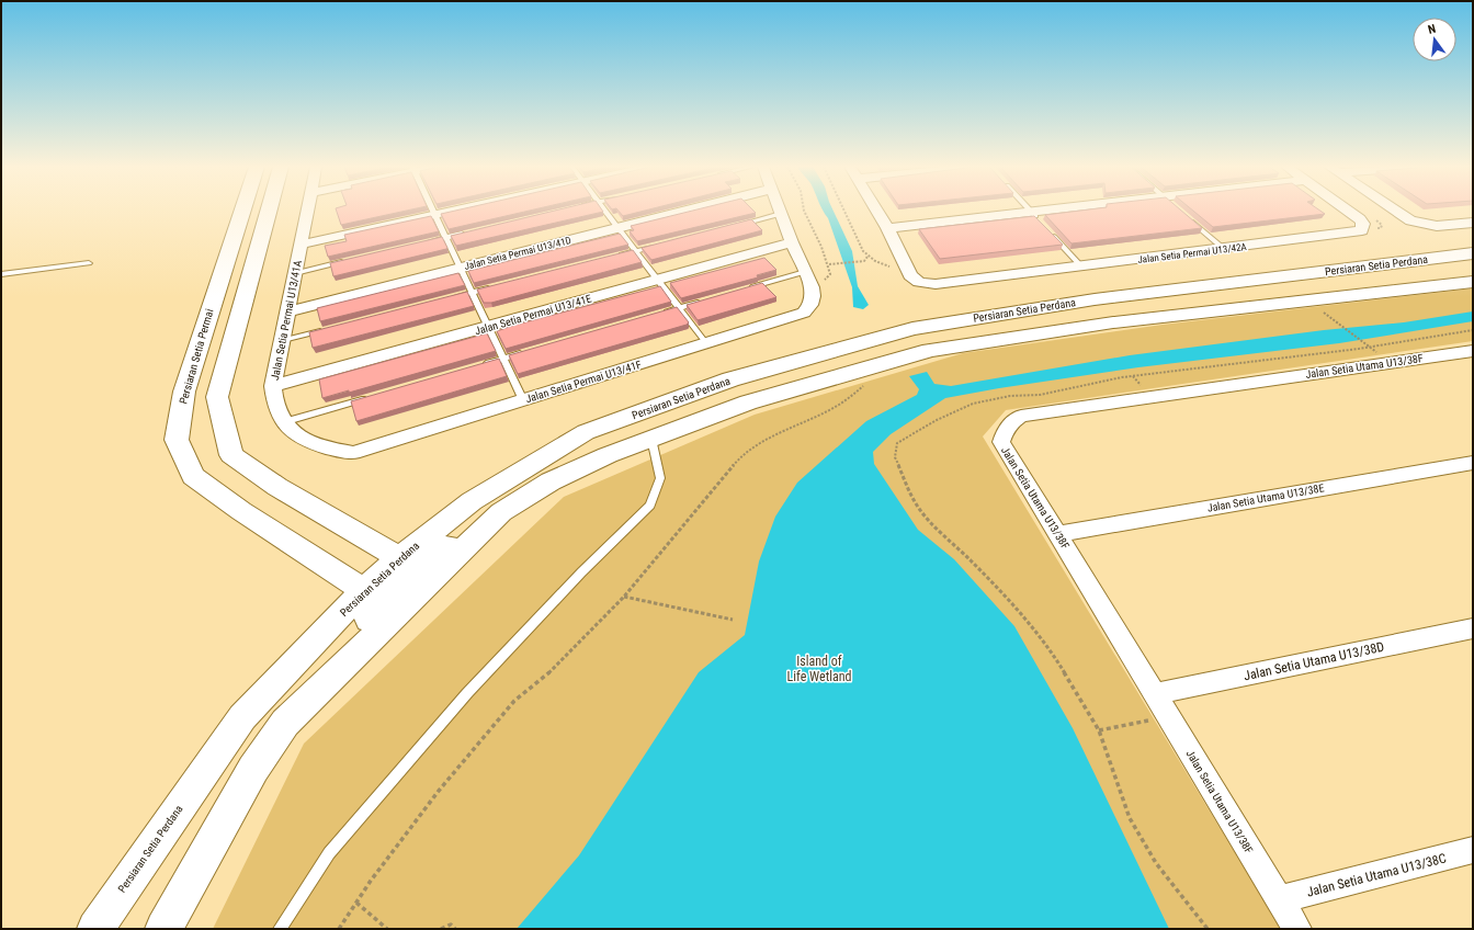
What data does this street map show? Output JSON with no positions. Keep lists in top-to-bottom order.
{
  "streets": {
    "main road": ["Persiaran Setia Perdana", "Persiaran Setia Permai"],
    "street": [
      "Jalan Setia Permai U13/41D",
      "Jalan Setia Permai U13/42A",
      "Jalan Setia Permai U13/41E",
      "Jalan Setia Permai U13/41A",
      "Jalan Setia Utama U13/38F",
      "Jalan Setia Permai U13/41F",
      "Jalan Setia Utama U13/38E",
      "Jalan Setia Utama U13/38D",
      "Jalan Setia Utama U13/38C"
    ]
  },
  "crossings": [
    ["Jalan Setia Permai U13/41D", "Jalan Setia Permai U13/41A"],
    ["Persiaran Setia Perdana", "Persiaran Setia Permai"],
    ["Jalan Setia Permai U13/41E", "Jalan Setia Permai U13/41A"],
    ["Jalan Setia Permai U13/41A", "Jalan Setia Permai U13/41F"],
    ["Jalan Setia Utama U13/38F", "Jalan Setia Utama U13/38E"],
    ["Jalan Setia Utama U13/38F", "Jalan Setia Utama U13/38D"],
    ["Jalan Setia Utama U13/38F", "Jalan Setia Utama U13/38C"]
  ],
  "parks": ["Island of Life Wetland"],
  "north": "top"
}
